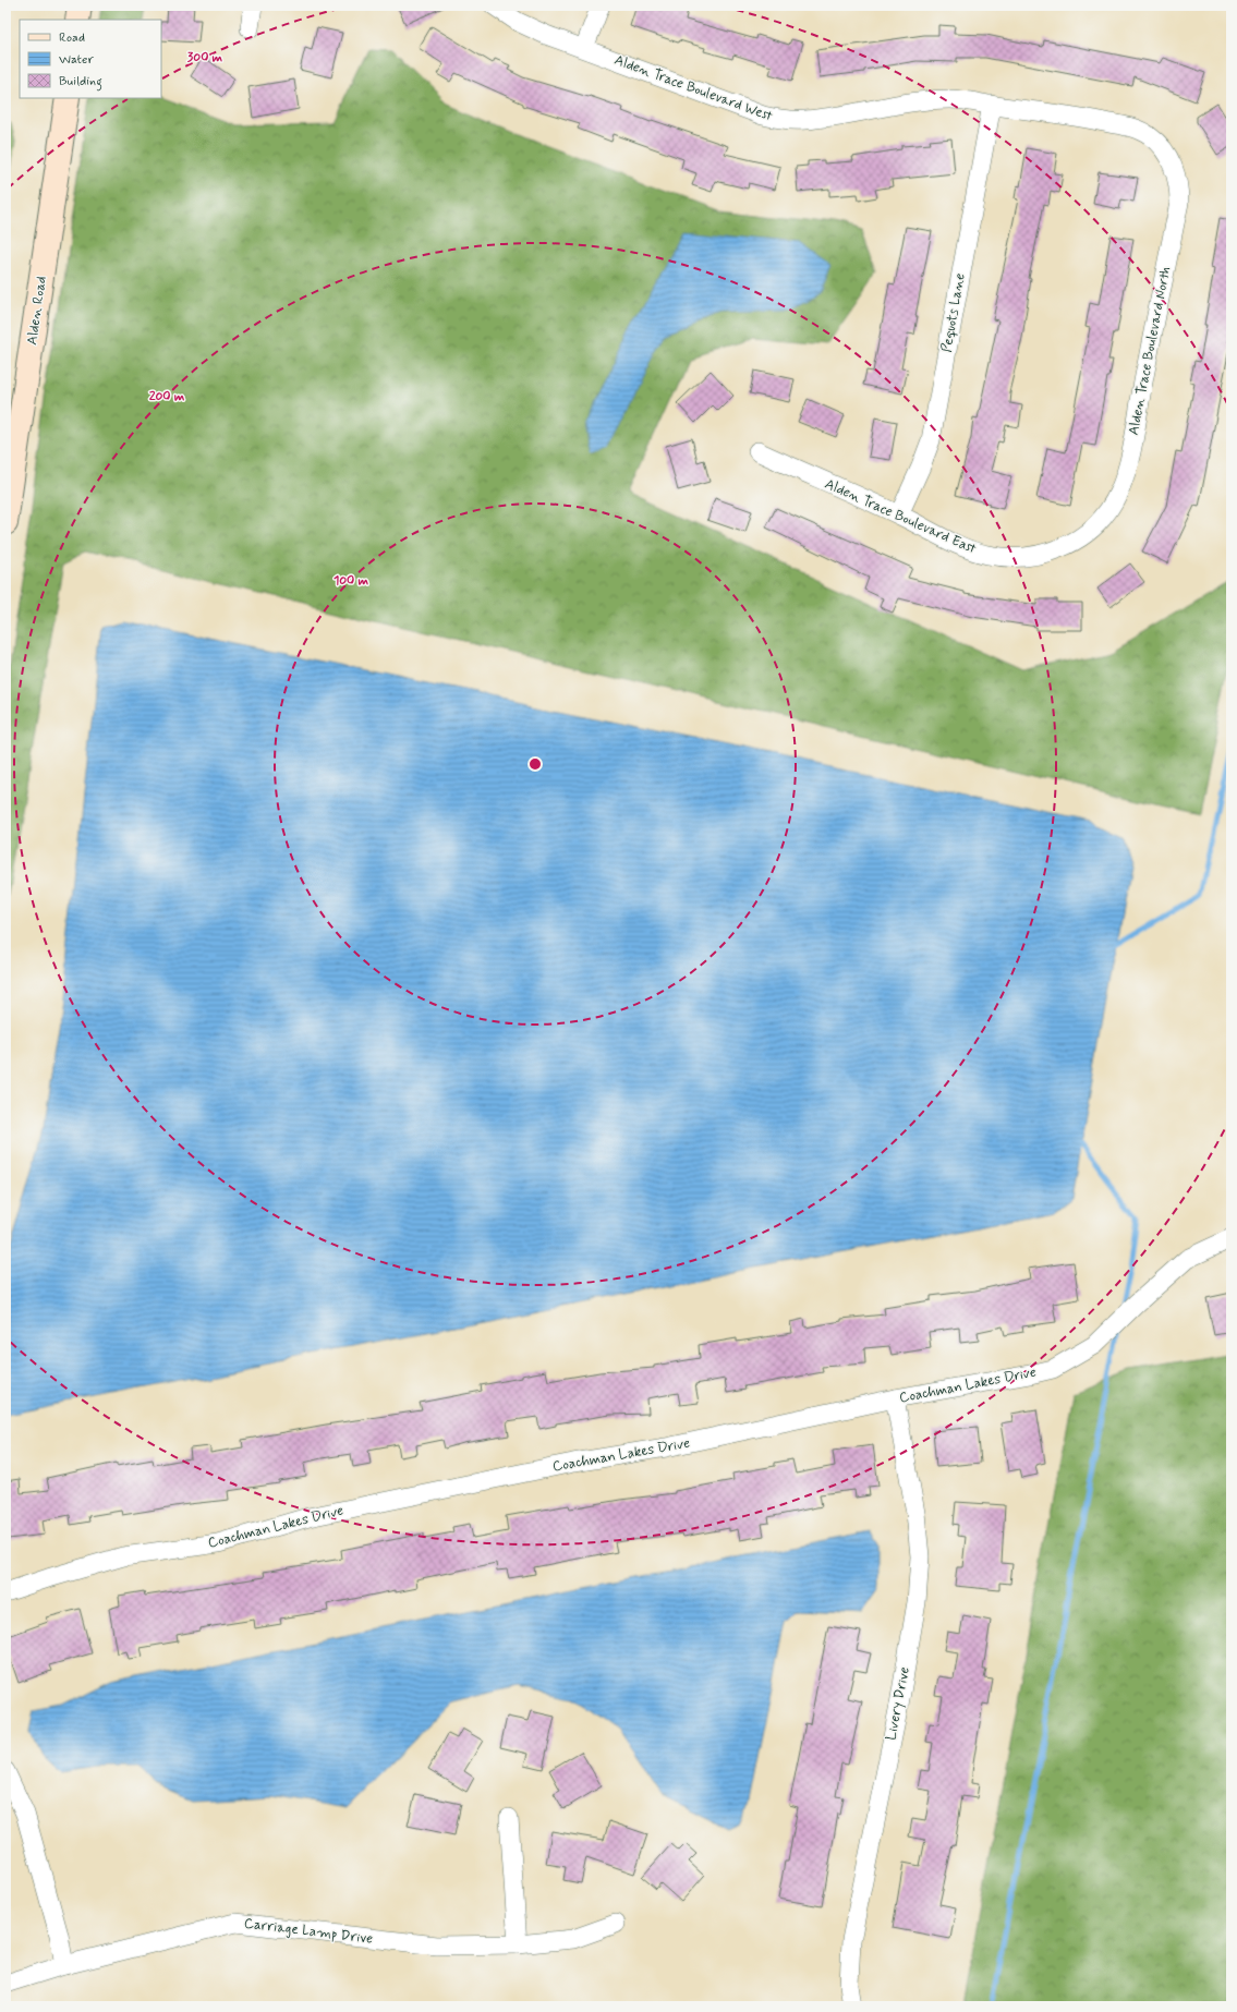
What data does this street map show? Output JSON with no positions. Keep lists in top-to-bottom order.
{
  "streets": {
    "street": [
      "Alden Trace Boulevard West",
      "Alden Road",
      "Pequots Lane",
      "Alden Trace Boulevard North",
      "Alden Trace Boulevard East",
      "Coachman Lakes Drive",
      "Livery Drive",
      "Carriage Lamp Drive"
    ]
  },
  "crossings": [
    ["Alden Trace Boulevard West", "Pequots Lane"],
    ["Alden Trace Boulevard West", "Alden Trace Boulevard North"],
    ["Pequots Lane", "Alden Trace Boulevard East"],
    ["Alden Trace Boulevard North", "Alden Trace Boulevard East"],
    ["Coachman Lakes Drive", "Livery Drive"]
  ],
  "legend": ["Road", "Water", "Building"],
  "rings": ["300 m", "200 m", "100 m"]
}
